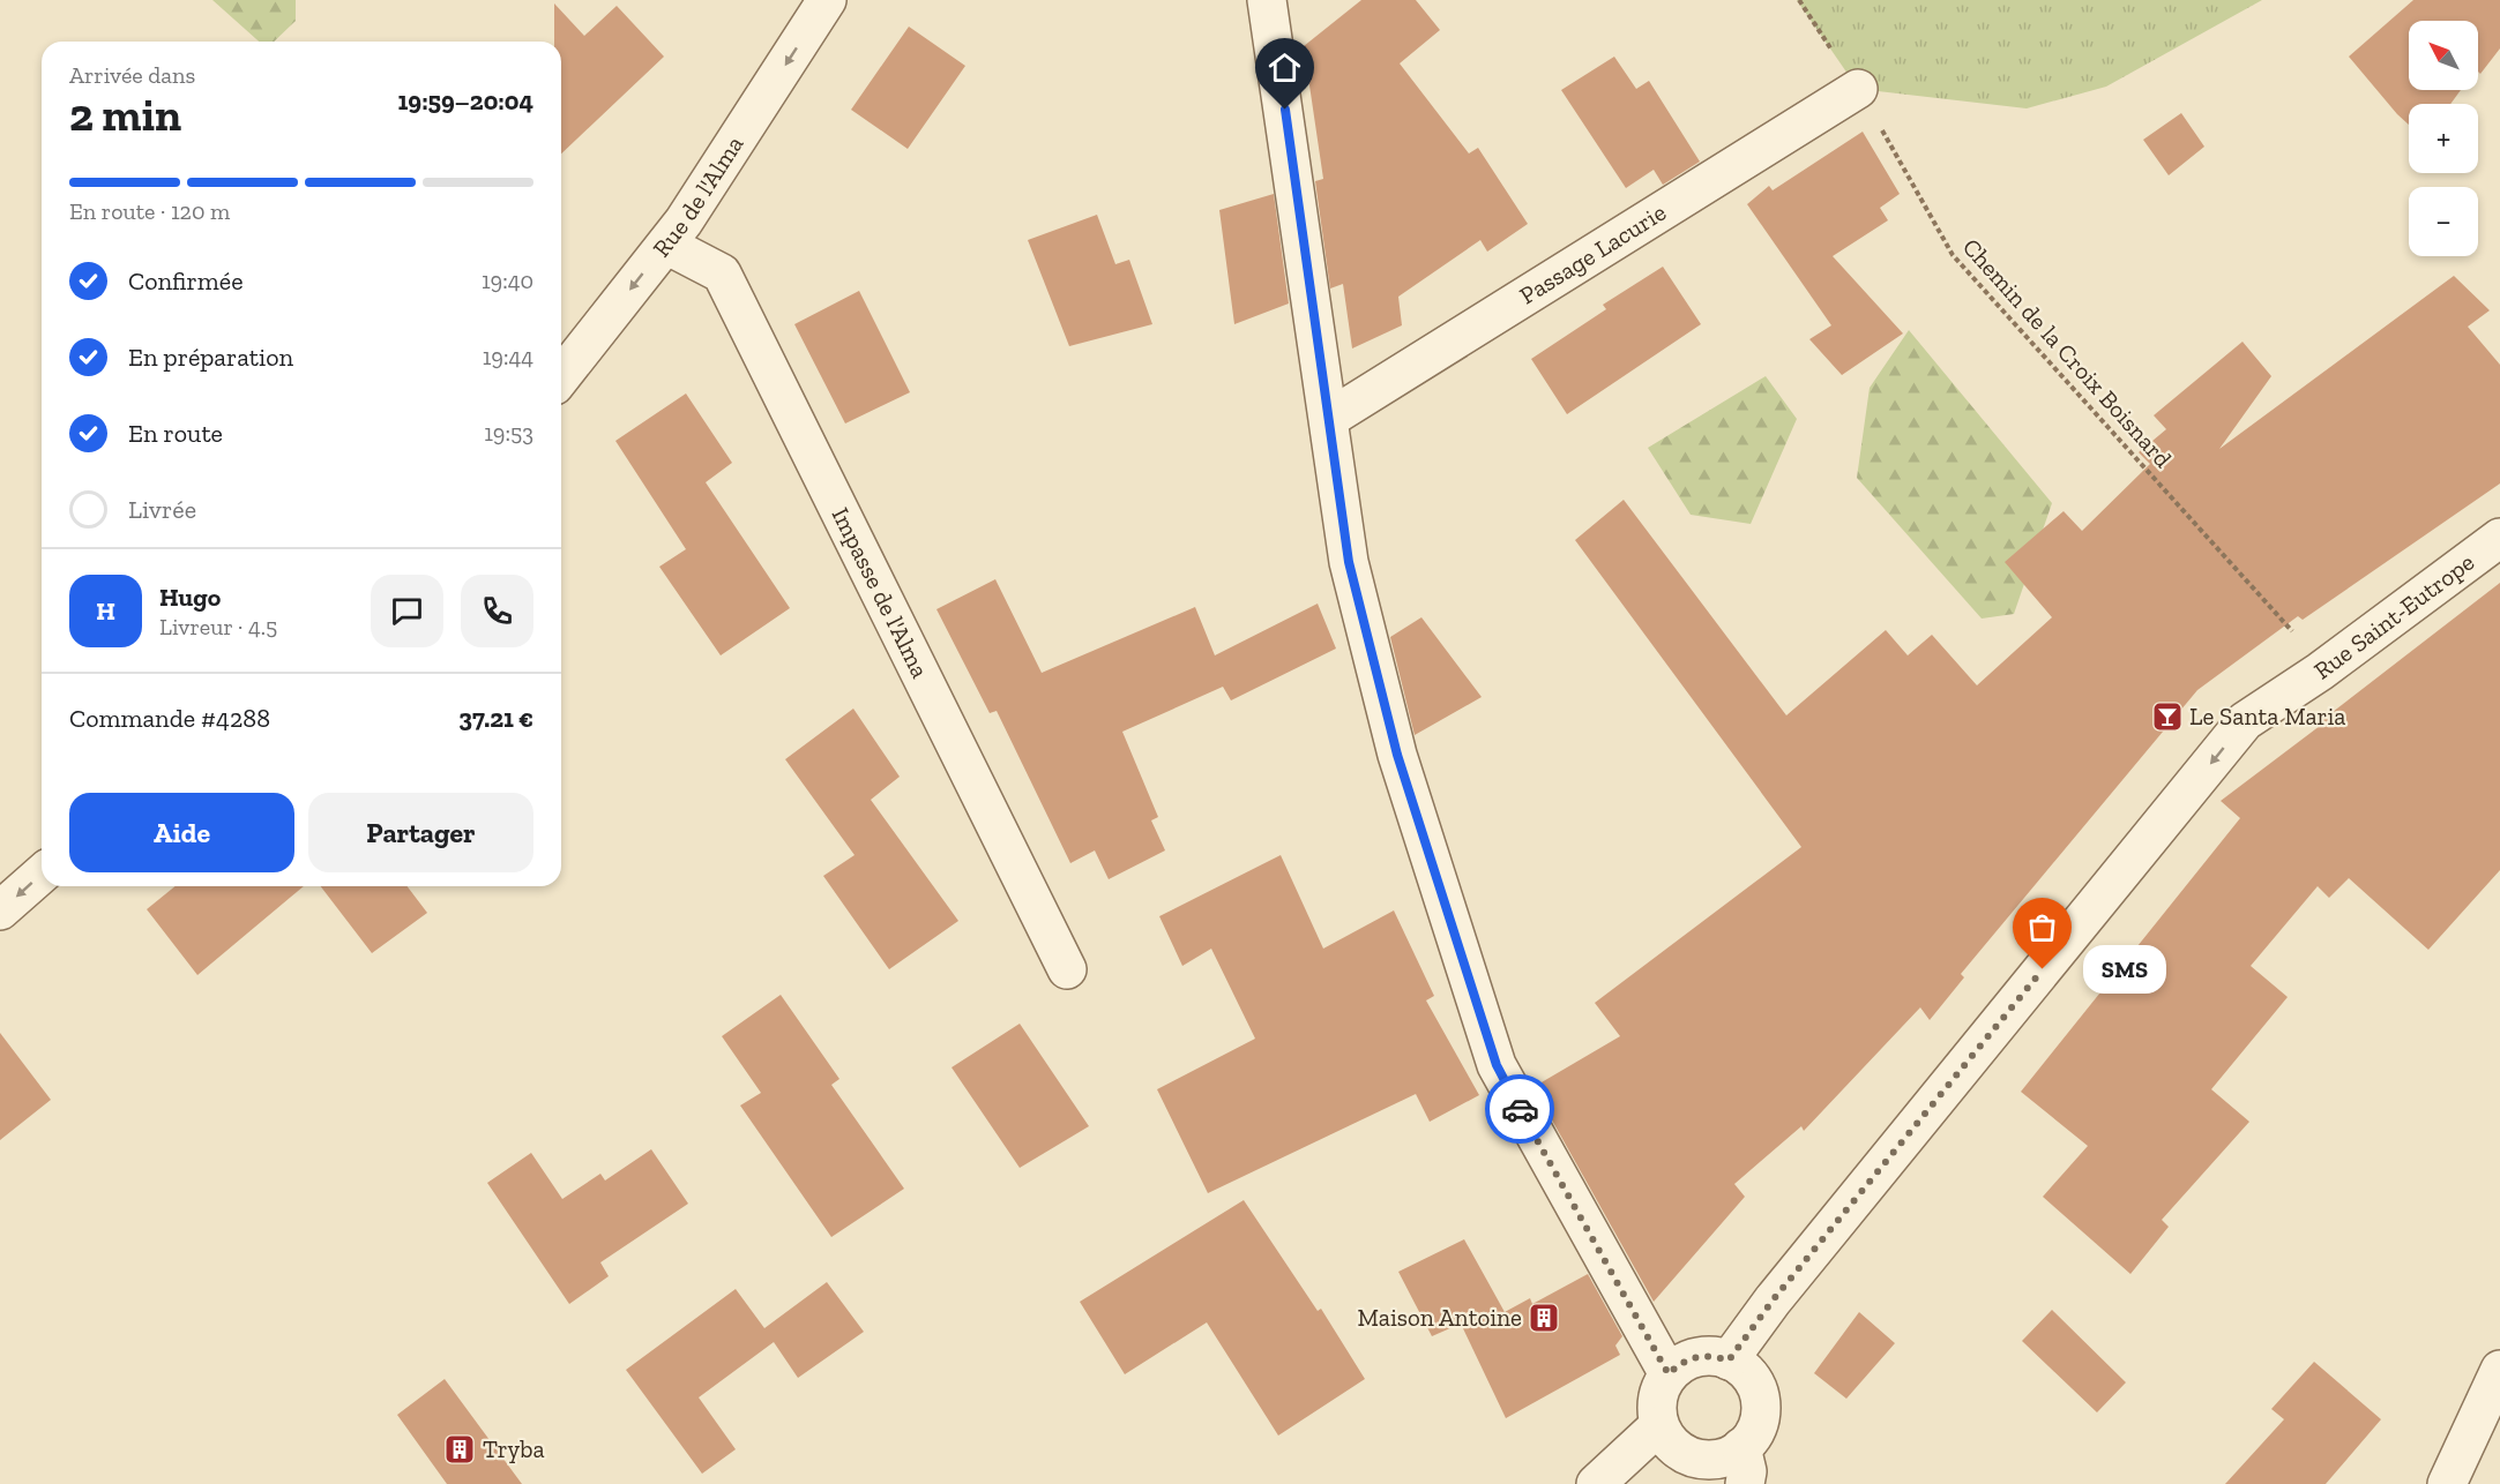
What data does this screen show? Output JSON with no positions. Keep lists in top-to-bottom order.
{
  "streets": {
    "street": [
      "Rue de l'Alma",
      "Passage Lacurie",
      "Impasse de l'Alma",
      "Rue Saint-Eutrope"
    ],
    "path": ["Chemin de la Croix Boisnard"]
  },
  "crossings": [
    ["Rue de l'Alma", "Impasse de l'Alma"],
    ["Passage Lacurie", "Chemin de la Croix Boisnard"],
    ["Chemin de la Croix Boisnard", "Rue Saint-Eutrope"]
  ],
  "one_way": ["Rue de l'Alma", "Rue Saint-Eutrope"],
  "places": {
    "bar": ["Le Santa Maria"],
    "other": ["SMS"],
    "building": ["Maison Antoine", "Tryba"]
  },
  "north": "top left",
  "page": {
    "map_buttons": ["+", "−"],
    "heading": ["2 min", "Arrivée dans", "19:59–20:04"],
    "panel": [
      "Hugo",
      "Livreur · 4.5",
      "Commande #4288",
      "37.21 €"
    ],
    "bar": "En route · 120 m",
    "list": [
      ["Confirmée", "19:40"],
      ["En préparation", "19:44"],
      ["En route", "19:53"],
      "Livrée"
    ],
    "round": "H",
    "buttons": ["Aide", "Partager"],
    "bubble": "SMS"
  }
}
